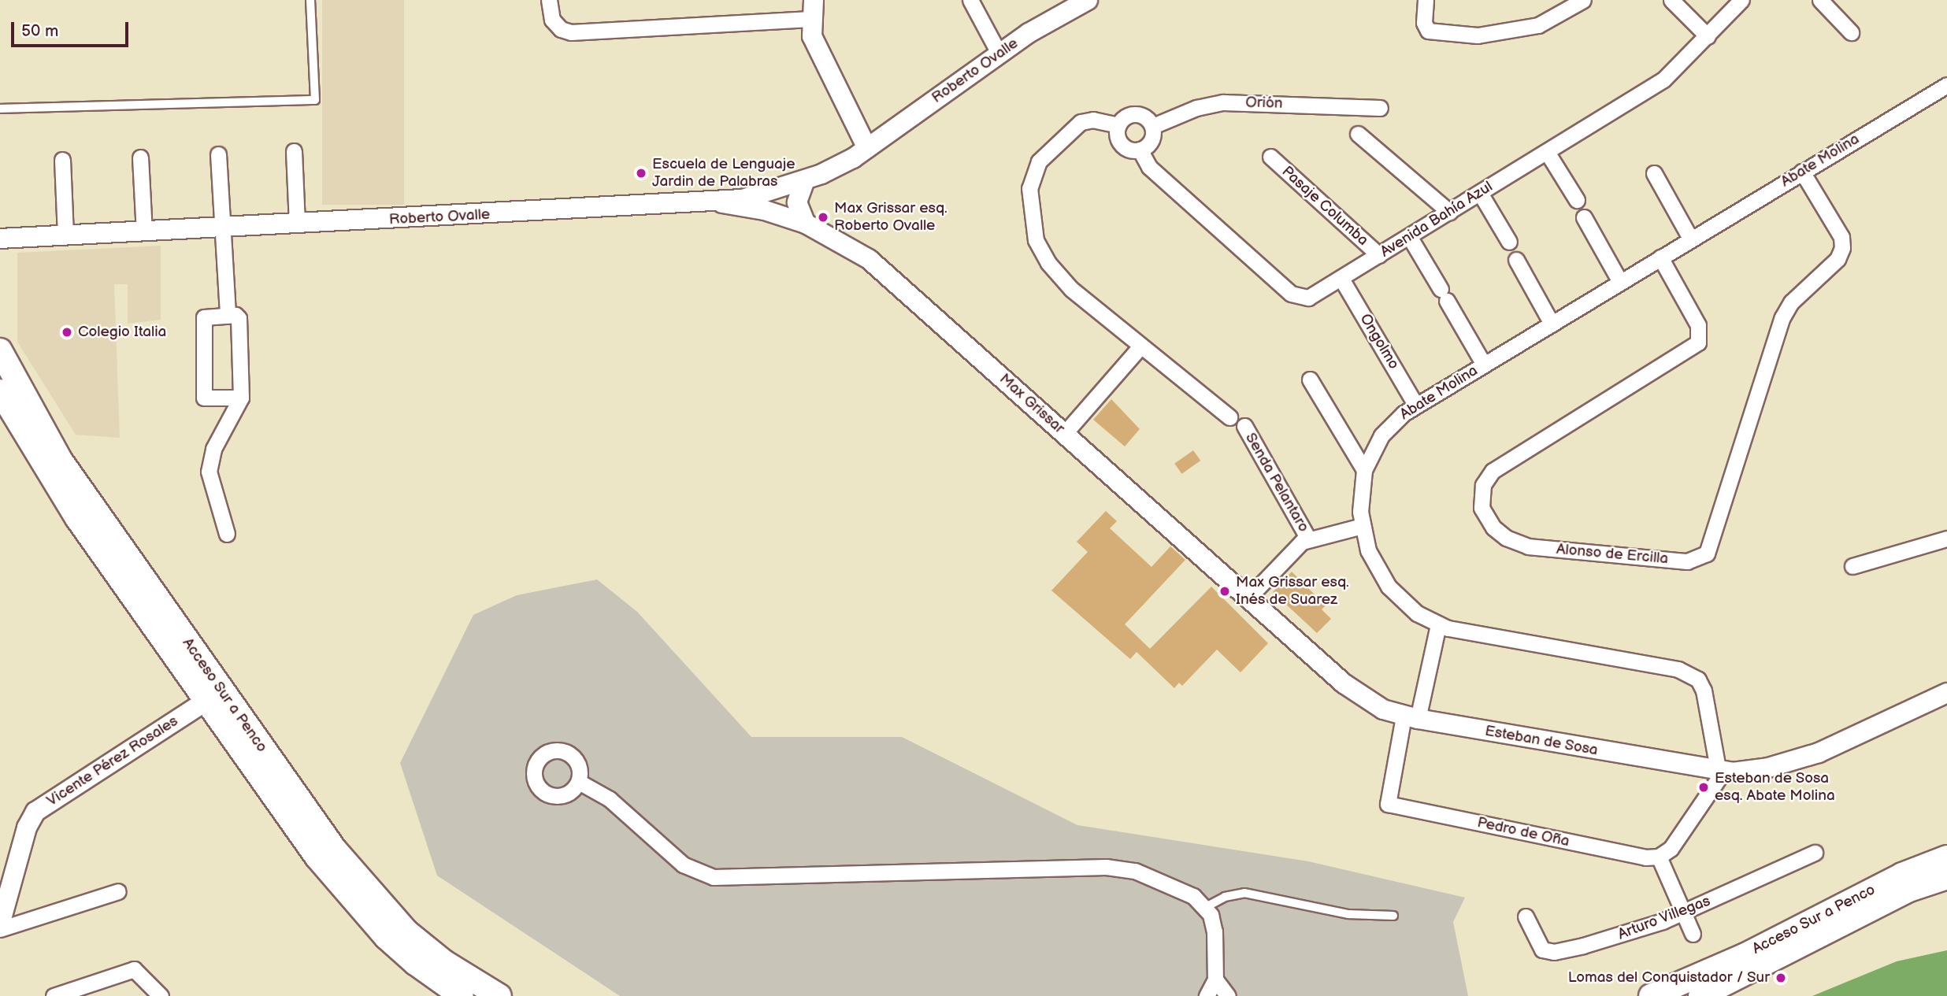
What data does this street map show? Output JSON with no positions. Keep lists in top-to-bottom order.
{
  "streets": {
    "main road": ["Acceso Sur a Penco"],
    "street": [
      "Roberto Ovalle",
      "Orión",
      "Abate Molina",
      "Pasaje Columba",
      "Avenida Bahía Azul",
      "Ongolmo",
      "Max Grissar",
      "Senda Pelantaro",
      "Alonso de Ercilla",
      "Esteban de Sosa",
      "Vicente Pérez Rosales",
      "Pedro de Oña",
      "Arturo Villegas"
    ]
  },
  "crossings": [
    ["Roberto Ovalle", "Max Grissar"],
    ["Orión", "Avenida Bahía Azul"],
    ["Abate Molina", "Ongolmo"],
    ["Abate Molina", "Alonso de Ercilla"],
    ["Abate Molina", "Esteban de Sosa"],
    ["Pasaje Columba", "Avenida Bahía Azul"],
    ["Avenida Bahía Azul", "Ongolmo"],
    ["Max Grissar", "Esteban de Sosa"],
    ["Acceso Sur a Penco", "Vicente Pérez Rosales"],
    ["Esteban de Sosa", "Pedro de Oña"]
  ],
  "places": [
    "Escuela de Lenguaje Jardin de Palabras",
    "Max Grissar esq. Roberto Ovalle",
    "Colegio Italia",
    "Max Grissar esq. Inés de Suarez",
    "Esteban de Sosa esq. Abate Molina",
    "Lomas del Conquistador / Sur"
  ],
  "scale_bar": "50 m"
}
